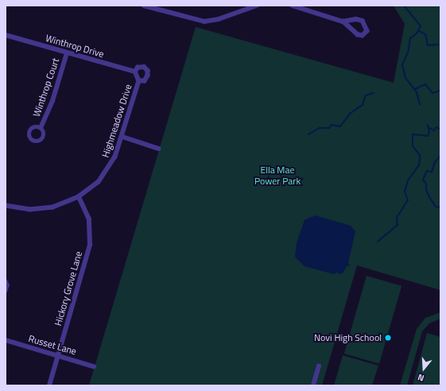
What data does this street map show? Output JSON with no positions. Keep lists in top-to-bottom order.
{
  "streets": {
    "street": [
      "Winthrop Drive",
      "Winthrop Court",
      "Highmeadow Drive",
      "Hickory Grove Lane",
      "Russet Lane"
    ]
  },
  "crossings": [
    ["Winthrop Drive", "Winthrop Court"],
    ["Winthrop Drive", "Highmeadow Drive"],
    ["Highmeadow Drive", "Hickory Grove Lane"],
    ["Hickory Grove Lane", "Russet Lane"]
  ],
  "parks": ["Ella Mae Power Park"],
  "places": ["Novi High School"],
  "north": "bottom"
}
